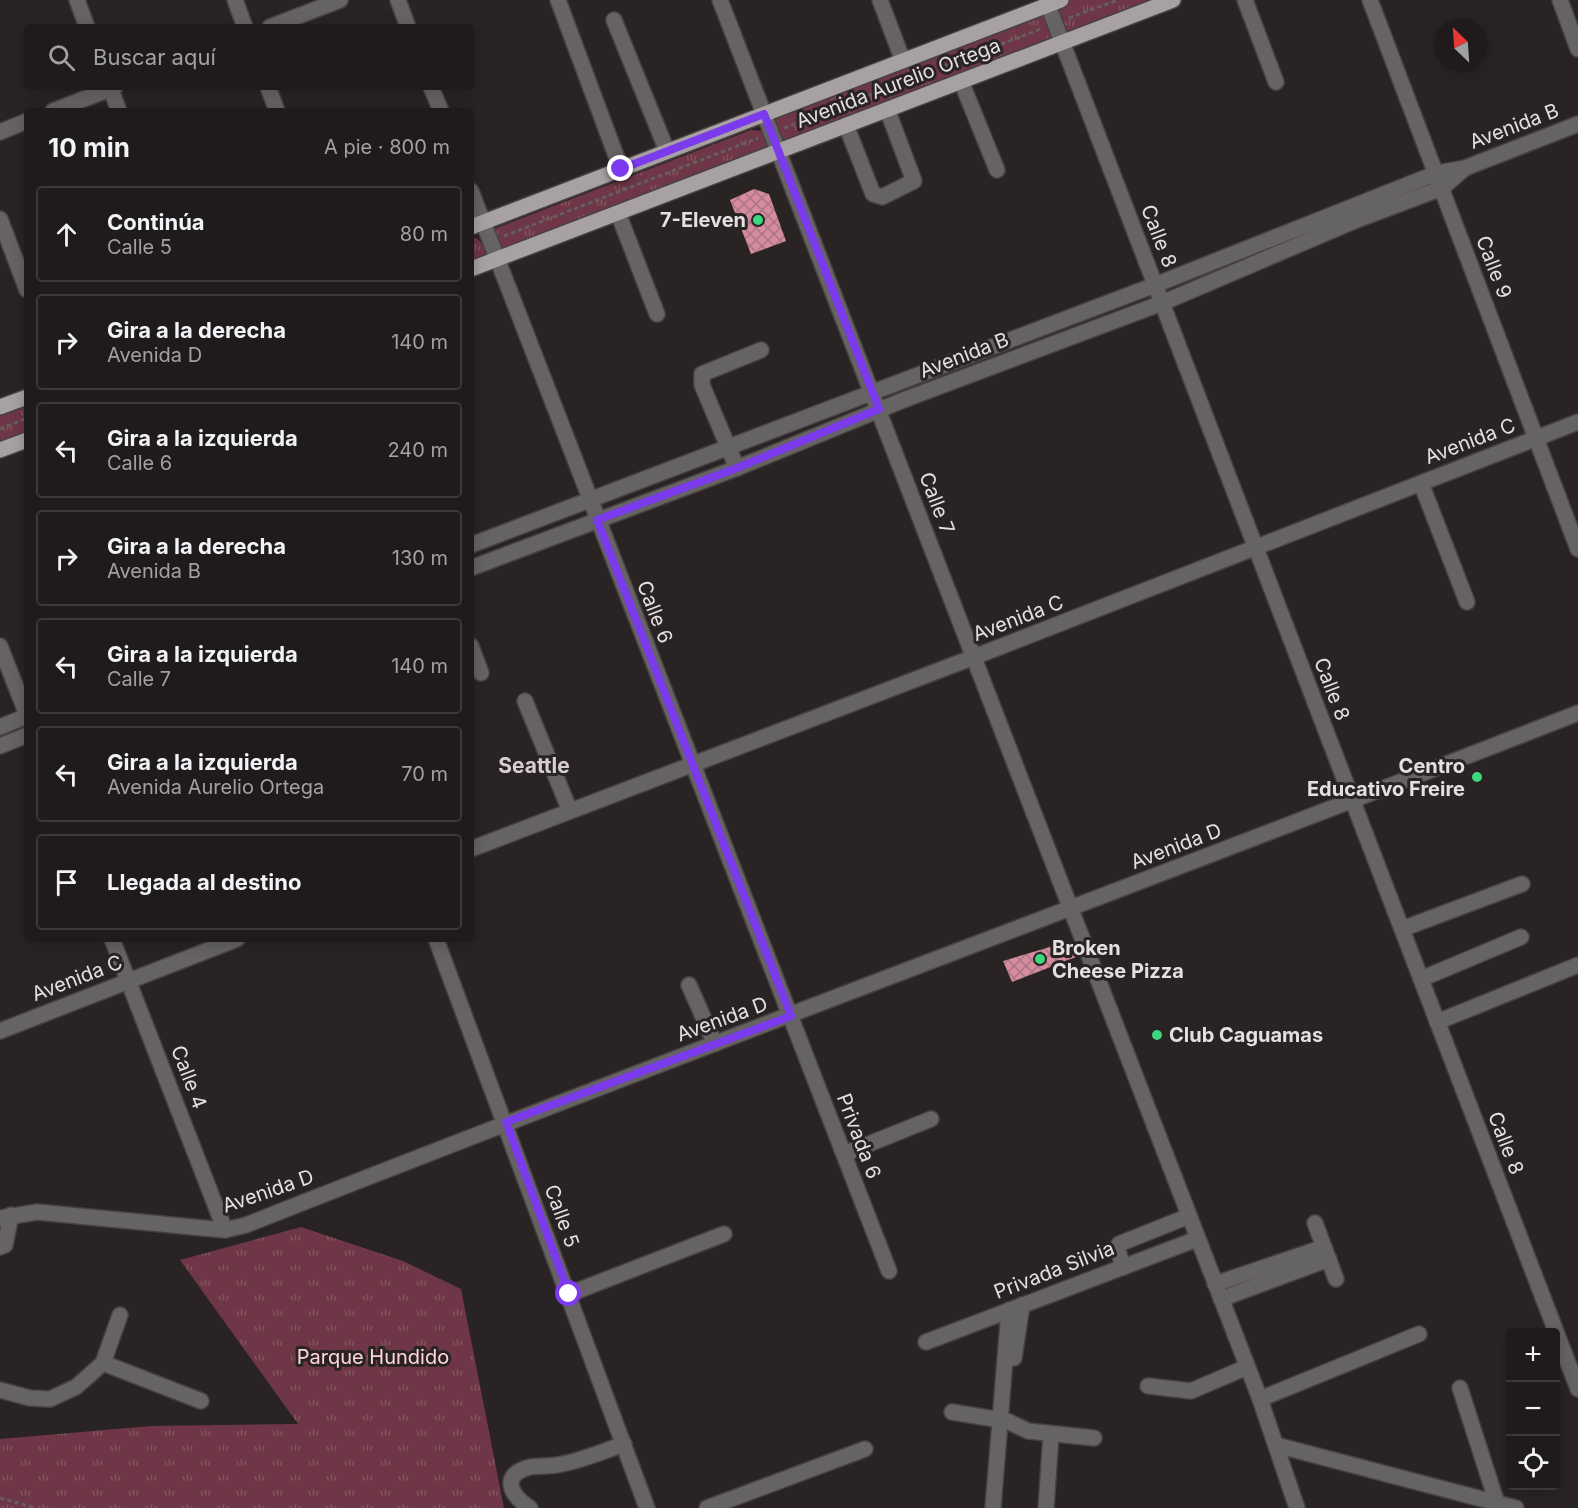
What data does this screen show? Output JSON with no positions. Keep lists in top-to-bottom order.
{
  "streets": {
    "main road": ["Avenida Aurelio Ortega"],
    "street": [
      "Avenida B",
      "Calle 8",
      "Calle 9",
      "Avenida C",
      "Calle 7",
      "Calle 6",
      "Avenida D",
      "Calle 4",
      "Privada 6",
      "Calle 5",
      "Privada Silvia"
    ]
  },
  "crossings": [
    ["Avenida Aurelio Ortega", "Calle 8"],
    ["Avenida Aurelio Ortega", "Calle 7"],
    ["Avenida Aurelio Ortega", "Calle 6"],
    ["Avenida B", "Calle 8"],
    ["Avenida B", "Calle 9"],
    ["Avenida B", "Calle 7"],
    ["Avenida B", "Calle 6"],
    ["Calle 8", "Avenida C"],
    ["Calle 8", "Avenida D"],
    ["Calle 9", "Avenida C"],
    ["Avenida C", "Calle 7"],
    ["Avenida C", "Calle 6"],
    ["Avenida C", "Calle 4"],
    ["Calle 7", "Avenida D"],
    ["Calle 7", "Privada Silvia"],
    ["Calle 6", "Avenida D"],
    ["Calle 6", "Privada 6"],
    ["Avenida D", "Calle 4"],
    ["Avenida D", "Privada 6"],
    ["Avenida D", "Calle 5"]
  ],
  "districts": ["Seattle"],
  "parks": ["Parque Hundido"],
  "places": [
    "7-Eleven",
    "Centro Educativo Freire",
    "Broken Cheese Pizza",
    "Club Caguamas"
  ],
  "north": "top left",
  "page": {
    "search": "Buscar aquí",
    "heading": ["10 min", "A pie · 800 m"],
    "list": [
      ["Continúa", "Calle 5", "80 m"],
      ["Gira a la derecha", "Avenida D", "140 m"],
      ["Gira a la izquierda", "Calle 6", "240 m"],
      ["Gira a la derecha", "Avenida B", "130 m"],
      ["Gira a la izquierda", "Calle 7", "140 m"],
      ["Gira a la izquierda", "Avenida Aurelio Ortega", "70 m"],
      "Llegada al destino"
    ],
    "map_buttons": ["+", "−"]
  }
}
